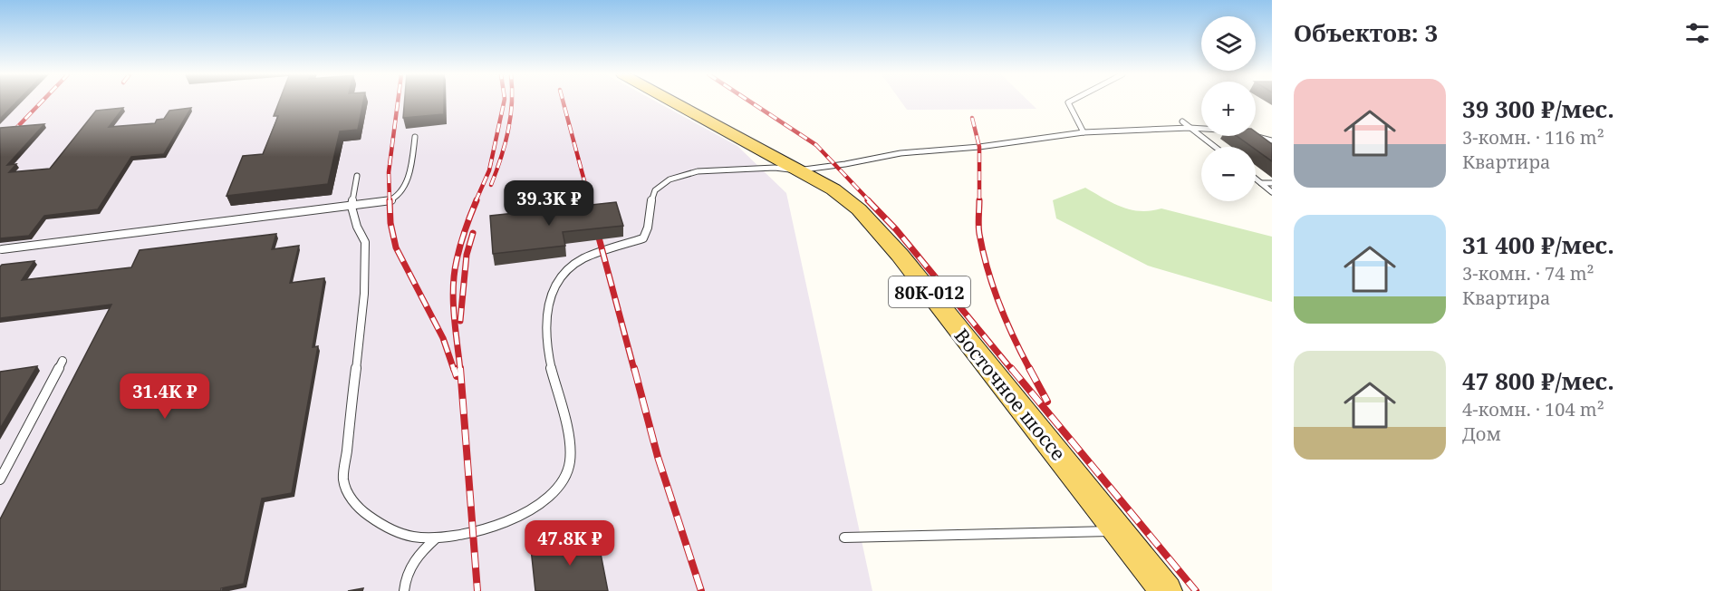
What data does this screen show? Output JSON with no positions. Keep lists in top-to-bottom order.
{
  "streets": {
    "main road": ["80К-012", "Восточное шоссе"]
  },
  "page": {
    "heading": "Объектов: 3",
    "map_buttons": ["+", "−"],
    "list": [
      {
        "name": "39 300 ₽/мес.",
        "note": "3-комн. · 116 m² · Квартира"
      },
      {
        "name": "31 400 ₽/мес.",
        "note": "3-комн. · 74 m² · Квартира"
      },
      {
        "name": "47 800 ₽/мес.",
        "note": "4-комн. · 104 m² · Дом"
      }
    ],
    "price": ["39.3K ₽", "31.4K ₽", "47.8K ₽"]
  }
}
